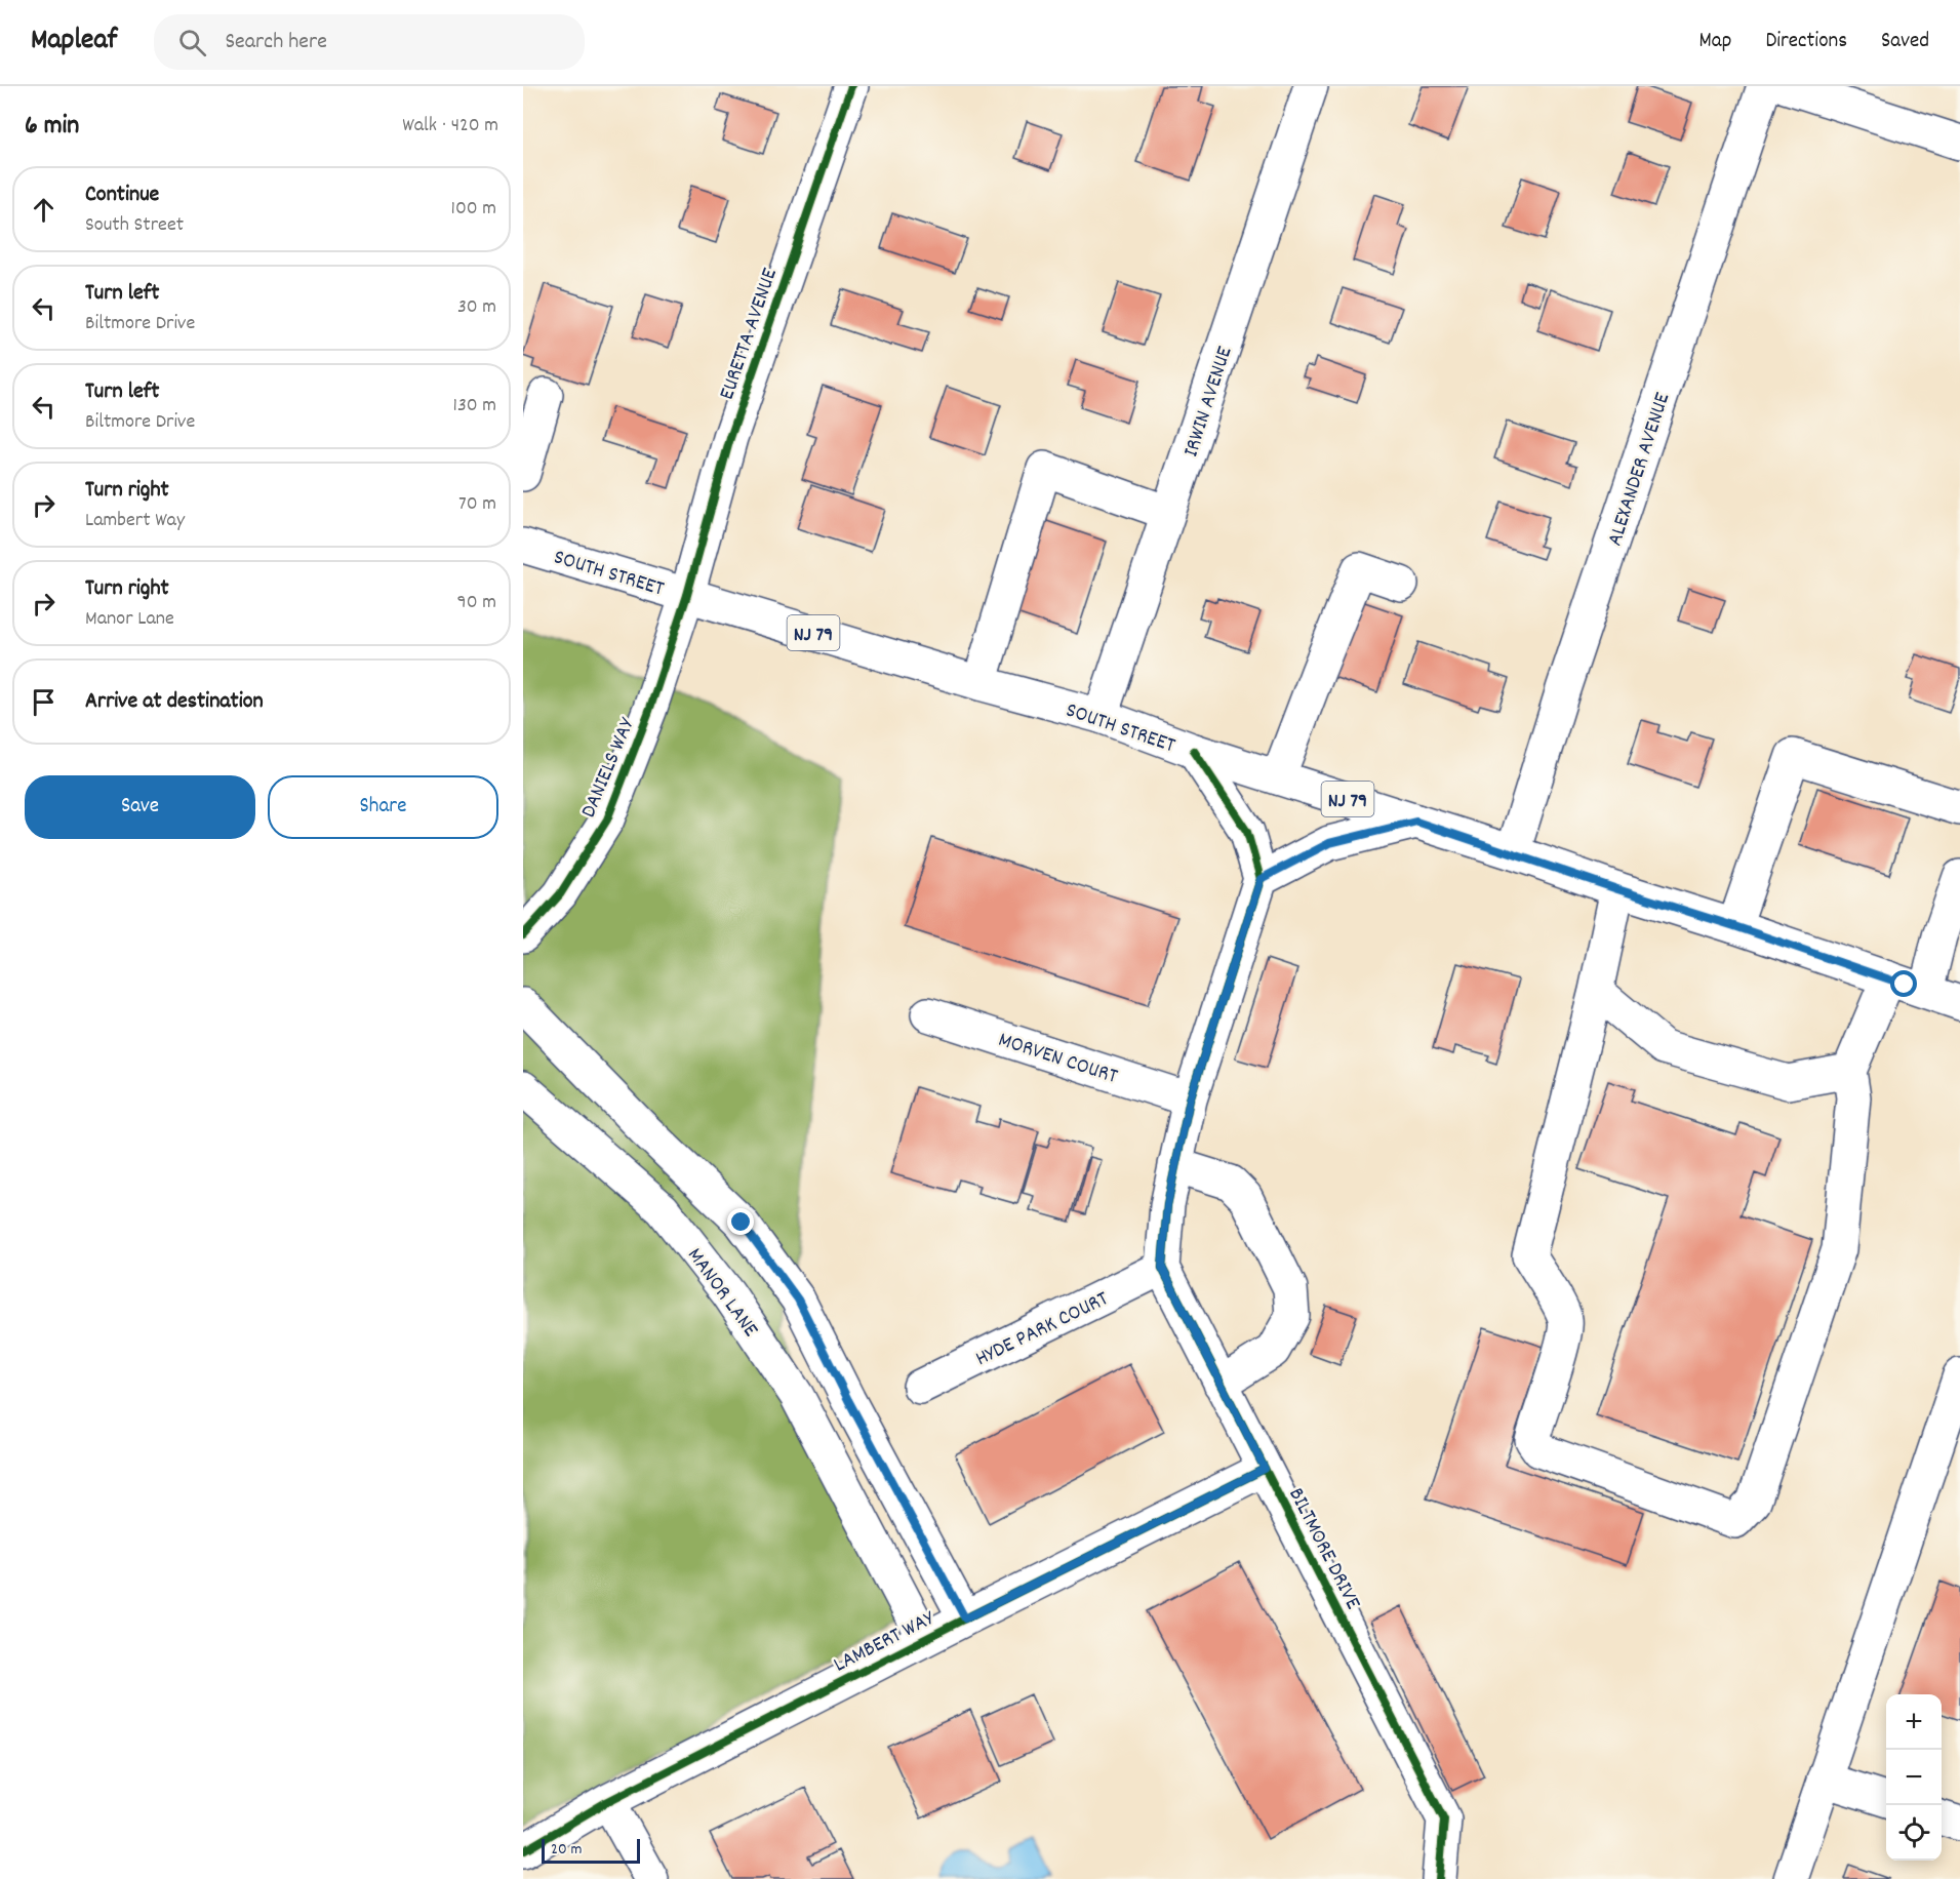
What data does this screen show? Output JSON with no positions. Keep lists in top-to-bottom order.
{
  "streets": {
    "street": [
      "EURETTA AVENUE",
      "IRWIN AVENUE",
      "ALEXANDER AVENUE",
      "SOUTH STREET",
      "NJ 79",
      "DANIELS WAY",
      "MORVEN COURT",
      "MANOR LANE",
      "HYDE PARK COURT",
      "BILTMORE DRIVE",
      "LAMBERT WAY"
    ]
  },
  "crossings": [
    ["EURETTA AVENUE", "SOUTH STREET"],
    ["EURETTA AVENUE", "DANIELS WAY"],
    ["IRWIN AVENUE", "SOUTH STREET"],
    ["ALEXANDER AVENUE", "SOUTH STREET"],
    ["SOUTH STREET", "DANIELS WAY"],
    ["MANOR LANE", "LAMBERT WAY"],
    ["HYDE PARK COURT", "BILTMORE DRIVE"],
    ["BILTMORE DRIVE", "LAMBERT WAY"]
  ],
  "scale_bar": "20 m",
  "page": {
    "header": "Mapleaf",
    "search": "Search here",
    "nav": ["Map", "Directions", "Saved"],
    "heading": ["6 min", "Walk · 420 m"],
    "list": [
      ["Continue", "South Street", "100 m"],
      ["Turn left", "Biltmore Drive", "30 m"],
      ["Turn left", "Biltmore Drive", "130 m"],
      ["Turn right", "Lambert Way", "70 m"],
      ["Turn right", "Manor Lane", "90 m"],
      "Arrive at destination"
    ],
    "buttons": ["Save", "Share"],
    "map_buttons": ["+", "−"],
    "scale": "20 m"
  }
}
